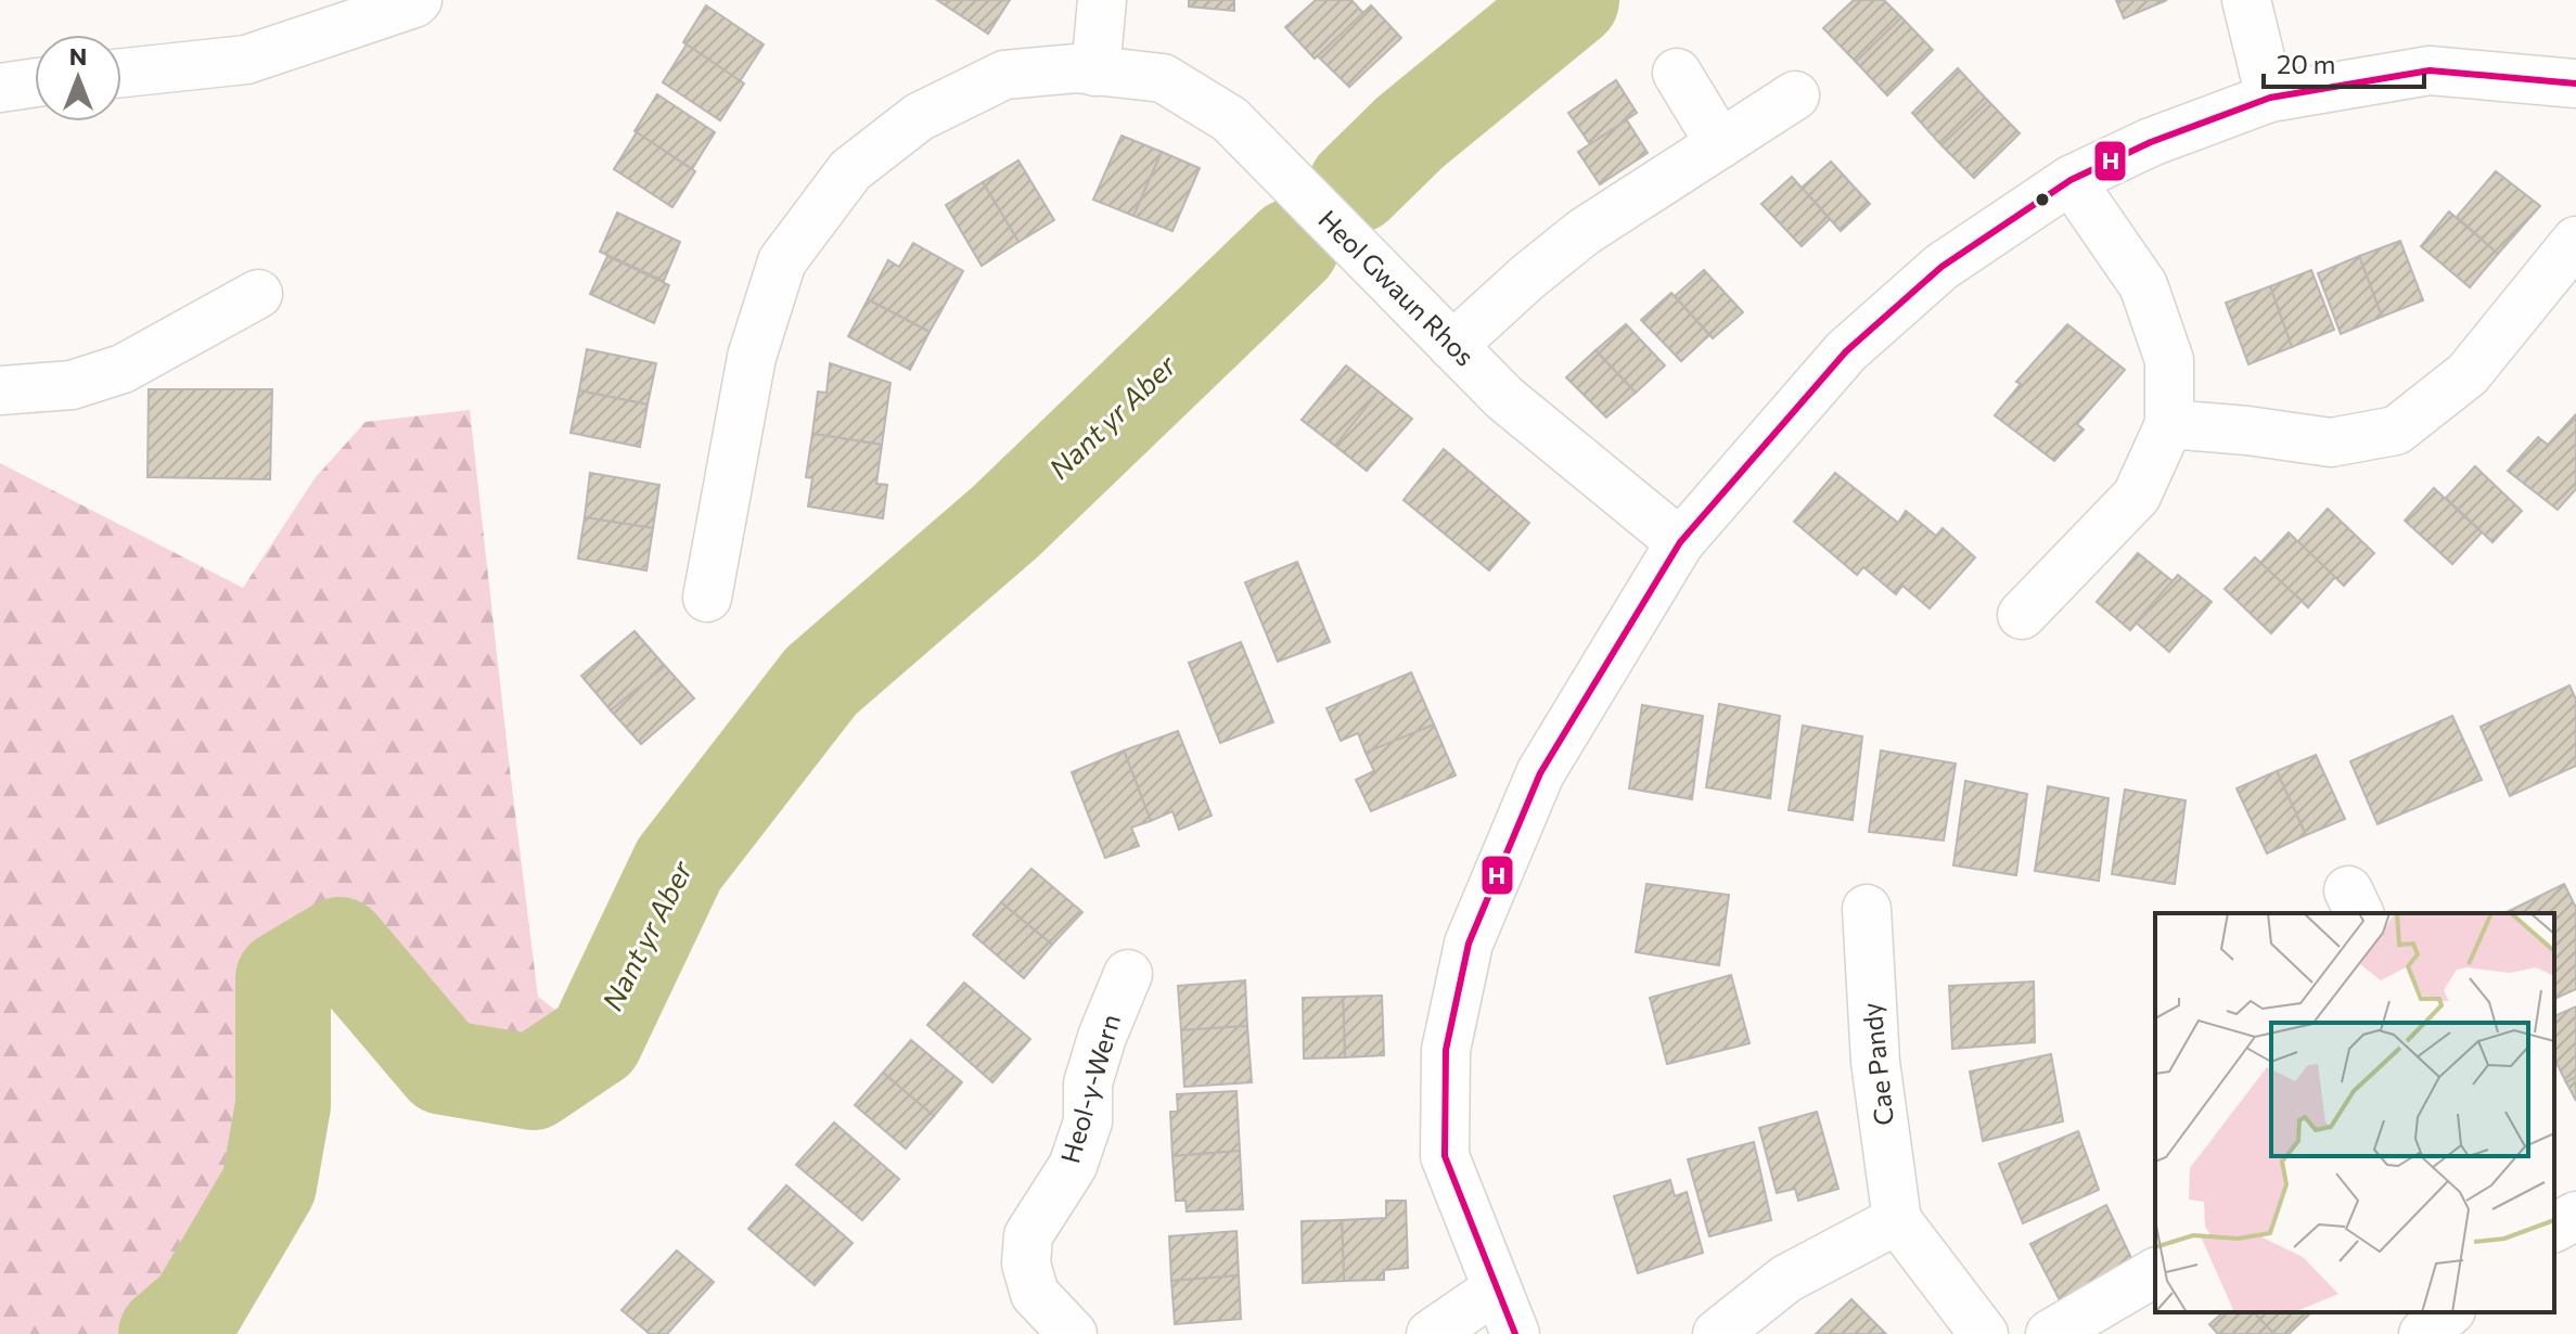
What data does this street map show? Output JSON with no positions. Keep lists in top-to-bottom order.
{
  "streets": {
    "street": ["Heol Gwaun Rhos", "Cae Pandy", "Heol-y-Wern"]
  },
  "water": ["Nant yr Aber"],
  "lines": ["transit line H"],
  "scale_bar": "20 m",
  "north": "top"
}
